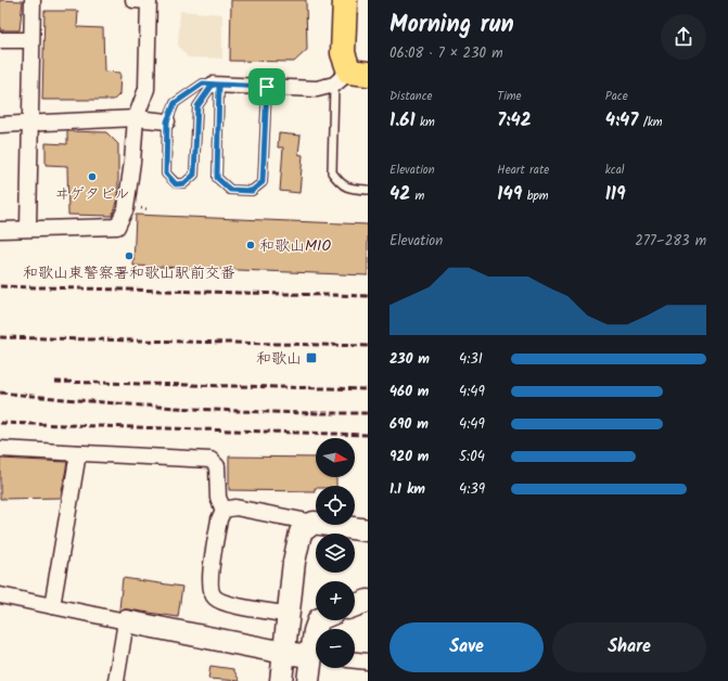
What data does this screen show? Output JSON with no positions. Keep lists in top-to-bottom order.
{
  "places": {
    "other": ["ヰゲタビル", "和歌山MIO", "和歌山東警察署和歌山駅前交番"],
    "transit": ["和歌山"]
  },
  "north": "right",
  "page": {
    "heading": ["Morning run", "06:08 · 7 × 230 m"],
    "stats": [
      ["Distance", "1.61 km"],
      ["Time", "7:42"],
      ["Pace", "4:47 /km"],
      ["Elevation", "42 m"],
      ["Heart rate", "149 bpm"],
      ["kcal", "119"]
    ],
    "chart": ["Elevation", "277–283 m"],
    "list": [
      {
        "name": "230 m",
        "note": "4:31"
      },
      {
        "name": "460 m",
        "note": "4:49"
      },
      {
        "name": "690 m",
        "note": "4:49"
      },
      {
        "name": "920 m",
        "note": "5:04"
      },
      {
        "name": "1.1 km",
        "note": "4:39"
      }
    ],
    "map_buttons": ["+", "−"],
    "buttons": ["Save", "Share"]
  }
}
